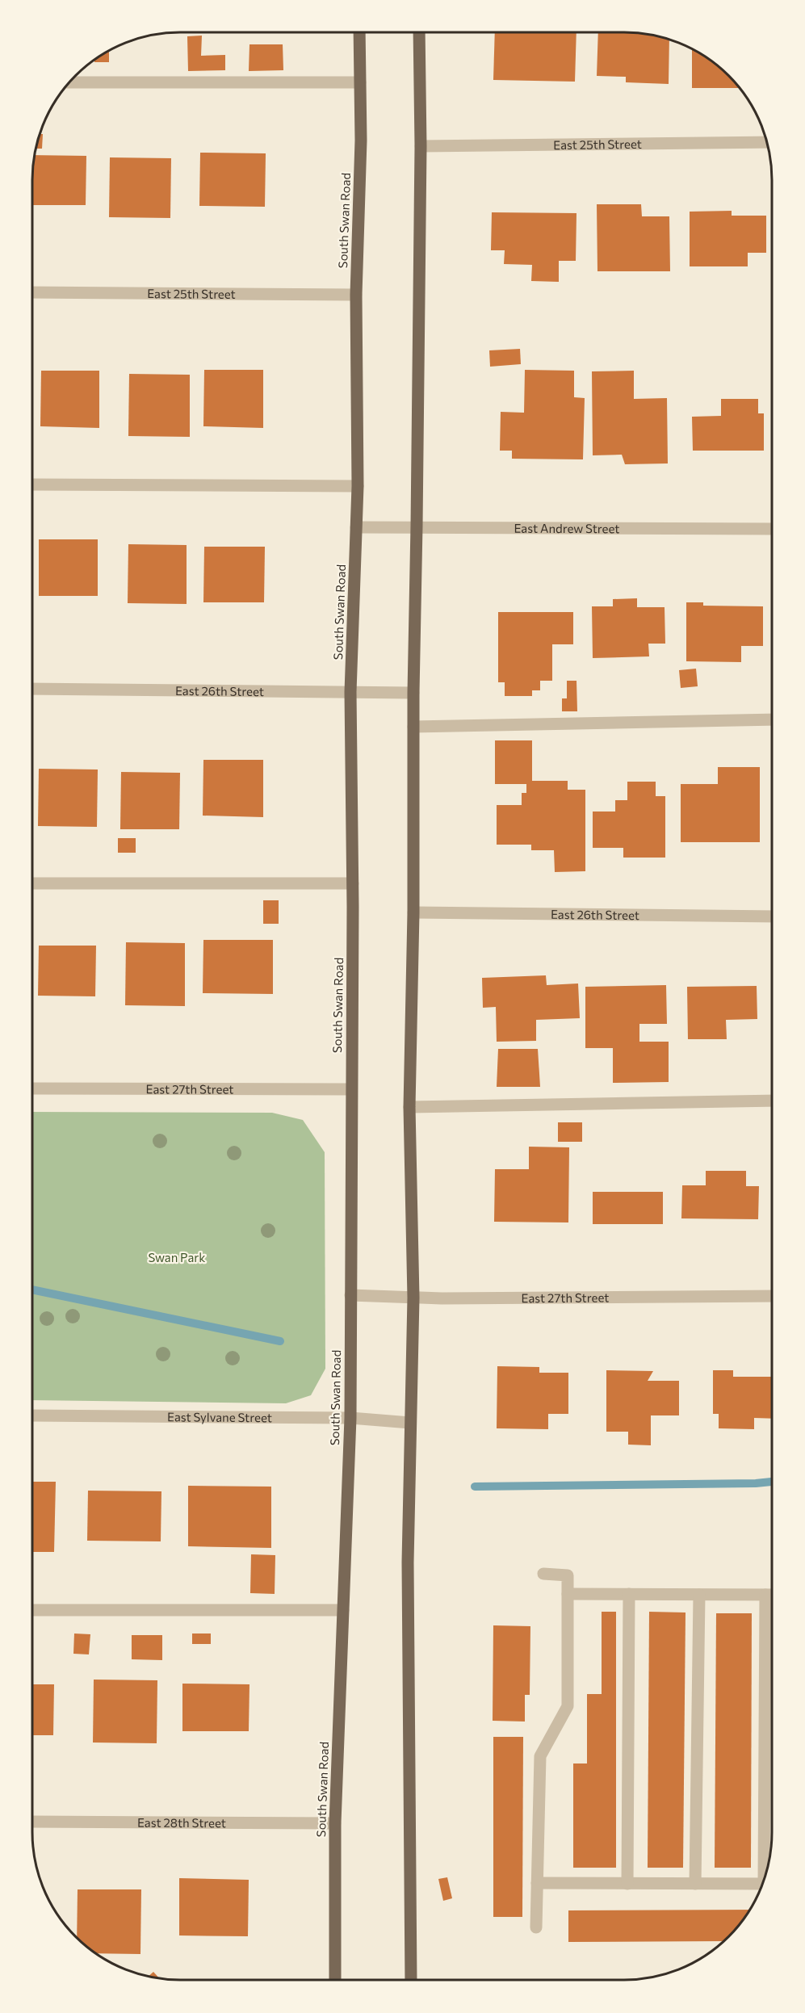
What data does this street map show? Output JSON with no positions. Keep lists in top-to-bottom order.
{
  "streets": {
    "main road": ["South Swan Road"],
    "street": [
      "East 25th Street",
      "East Andrew Street",
      "East 26th Street",
      "East 27th Street",
      "East Sylvane Street",
      "East 28th Street"
    ]
  },
  "crossings": [
    ["East 25th Street", "South Swan Road"],
    ["South Swan Road", "East Andrew Street"],
    ["South Swan Road", "East 26th Street"],
    ["South Swan Road", "East 27th Street"],
    ["South Swan Road", "East Sylvane Street"],
    ["South Swan Road", "East 28th Street"]
  ],
  "parks": ["Swan Park"]
}
